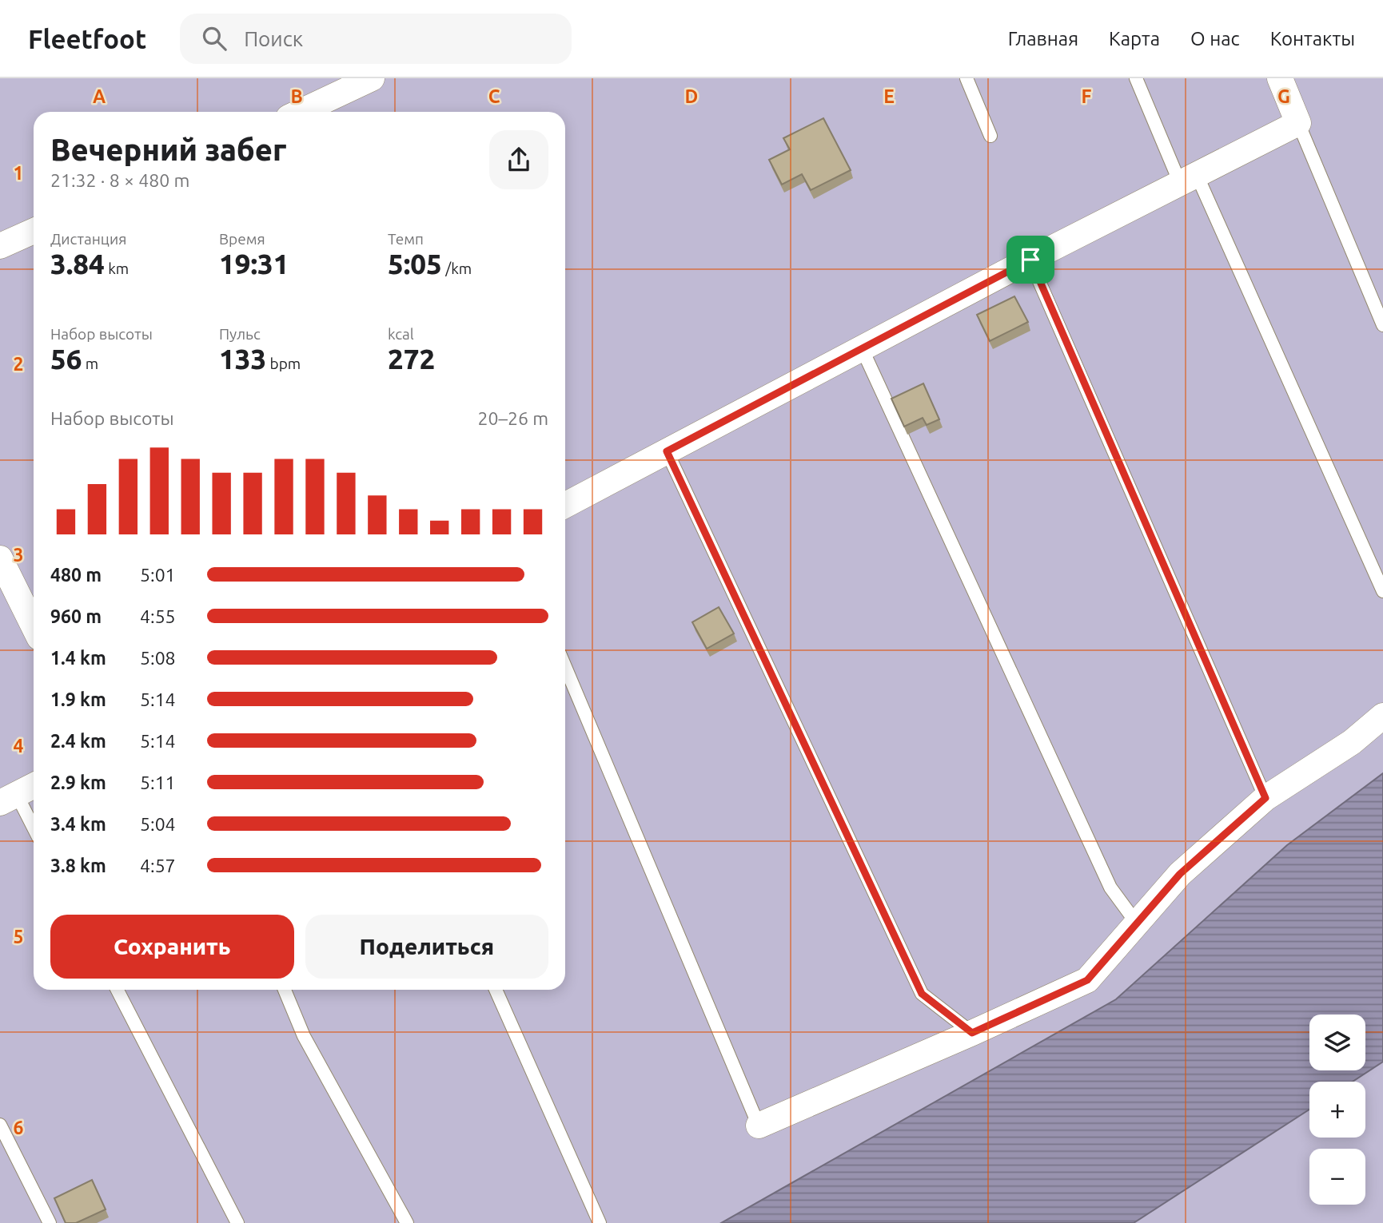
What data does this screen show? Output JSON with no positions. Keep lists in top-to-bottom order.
{
  "page": {
    "header": "Fleetfoot",
    "search": "Поиск",
    "nav": [
      "Главная",
      "Карта",
      "О нас",
      "Контакты"
    ],
    "heading": ["Вечерний забег", "21:32 · 8 × 480 m"],
    "stats": [
      ["Дистанция", "3.84 km"],
      ["Время", "19:31"],
      ["Темп", "5:05 /km"],
      ["Набор высоты", "56 m"],
      ["Пульс", "133 bpm"],
      ["kcal", "272"]
    ],
    "chart": ["Набор высоты", "20–26 m"],
    "list": [
      {
        "name": "480 m",
        "note": "5:01"
      },
      {
        "name": "960 m",
        "note": "4:55"
      },
      {
        "name": "1.4 km",
        "note": "5:08"
      },
      {
        "name": "1.9 km",
        "note": "5:14"
      },
      {
        "name": "2.4 km",
        "note": "5:14"
      },
      {
        "name": "2.9 km",
        "note": "5:11"
      },
      {
        "name": "3.4 km",
        "note": "5:04"
      },
      {
        "name": "3.8 km",
        "note": "4:57"
      }
    ],
    "buttons": ["Сохранить", "Поделиться"],
    "map_buttons": ["+", "−"]
  },
  "grid": {
    "columns": [
      "A",
      "B",
      "C",
      "D",
      "E",
      "F",
      "G"
    ],
    "rows": [
      "1",
      "2",
      "3",
      "4",
      "5",
      "6"
    ]
  }
}
